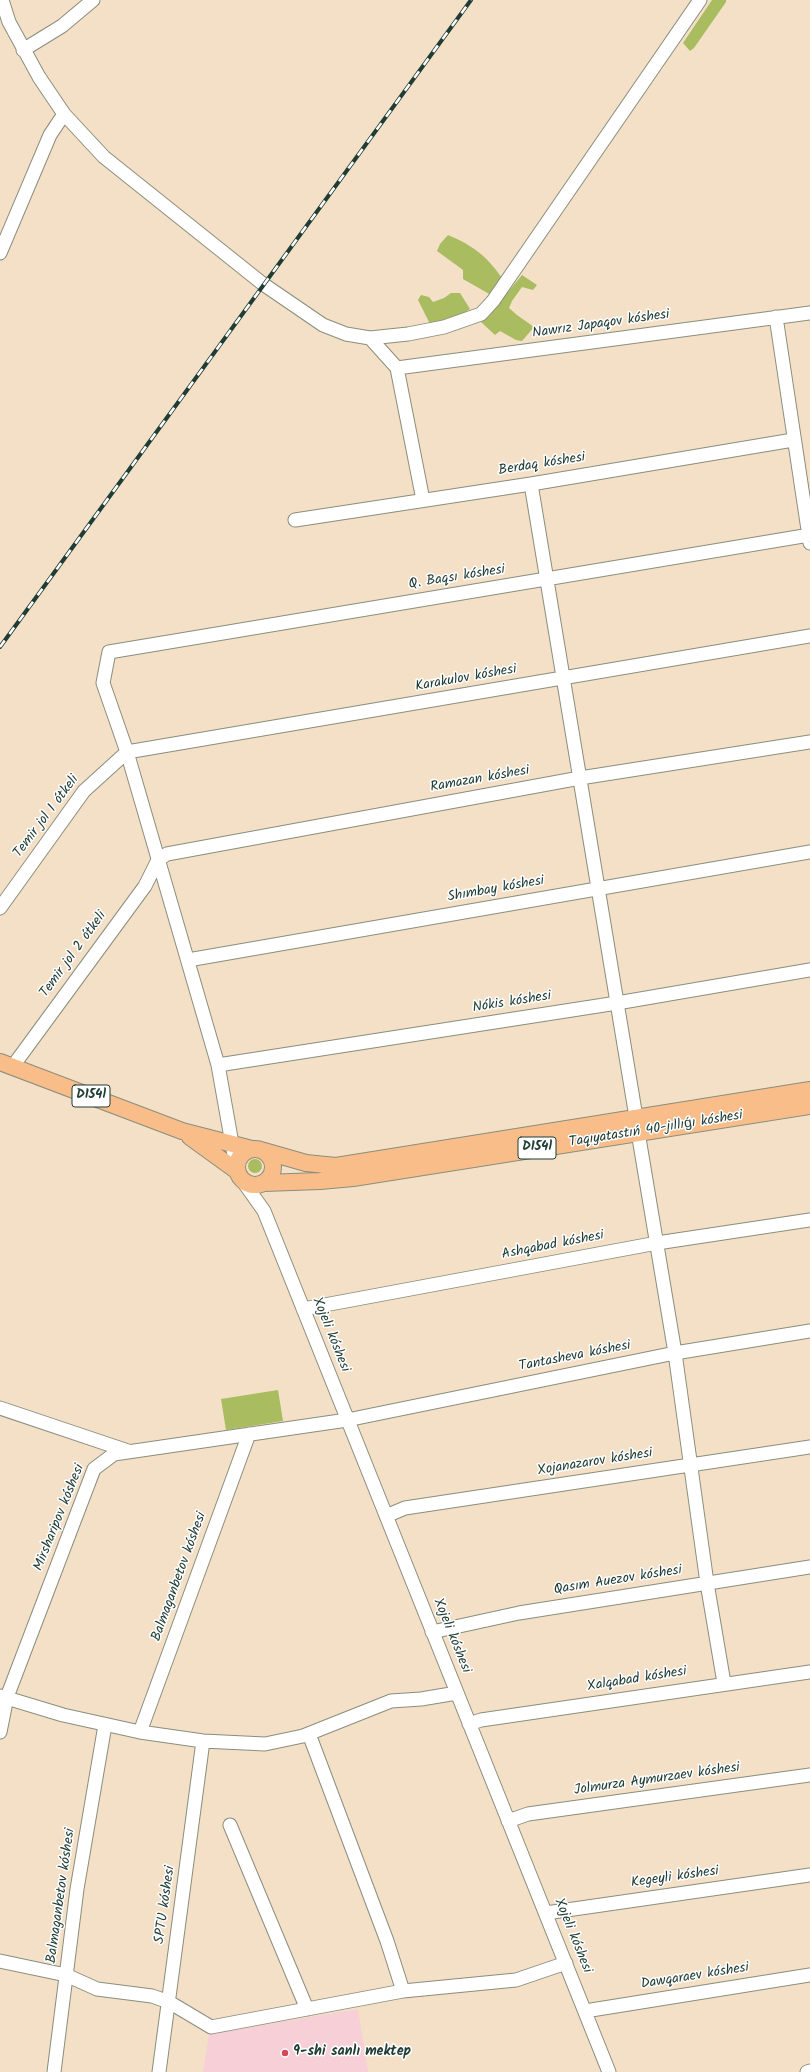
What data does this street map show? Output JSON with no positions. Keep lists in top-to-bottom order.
{
  "streets": {
    "main road": ["D154l", "Taqıyatastıń 40-jıllıǵı kóshesi"],
    "street": [
      "Nawrız Japaqov kóshesi",
      "Berdaq kóshesi",
      "Q. Baqsı kóshesi",
      "Karakulov kóshesi",
      "Ramazan kóshesi",
      "Temir jol 1 ótkeli",
      "Shımbay kóshesi",
      "Temir jol 2 ótkeli",
      "Nókis kóshesi",
      "Ashqabad kóshesi",
      "Xojeli kóshesi",
      "Tantasheva kóshesi",
      "Xojanazarov kóshesi",
      "Mirsharipov kóshesi",
      "Balmaganbetov kóshesi",
      "Qasım Auezov kóshesi",
      "Xalqabad kóshesi",
      "Jolmurza Aymurzaev kóshesi",
      "Kegeyli kóshesi",
      "SPTU kóshesi",
      "Dawqaraev kóshesi"
    ]
  },
  "crossings": [
    ["Q. Baqsı kóshesi", "Karakulov kóshesi"],
    ["Q. Baqsı kóshesi", "Temir jol 1 ótkeli"],
    ["Karakulov kóshesi", "Temir jol 1 ótkeli"],
    ["Ramazan kóshesi", "Temir jol 2 ótkeli"],
    ["Temir jol 2 ótkeli", "D154l"],
    ["D154l", "Taqıyatastıń 40-jıllıǵı kóshesi"],
    ["Ashqabad kóshesi", "Xojeli kóshesi"],
    ["Xojeli kóshesi", "Tantasheva kóshesi"],
    ["Xojeli kóshesi", "Xojanazarov kóshesi"],
    ["Xojeli kóshesi", "Mirsharipov kóshesi"],
    ["Xojeli kóshesi", "Qasım Auezov kóshesi"],
    ["Xojeli kóshesi", "Xalqabad kóshesi"],
    ["Xojeli kóshesi", "Jolmurza Aymurzaev kóshesi"],
    ["Xojeli kóshesi", "Kegeyli kóshesi"],
    ["Xojeli kóshesi", "Dawqaraev kóshesi"],
    ["Tantasheva kóshesi", "Mirsharipov kóshesi"],
    ["Mirsharipov kóshesi", "Balmaganbetov kóshesi"]
  ],
  "places": ["9-shi sanlı mektep"]
}
